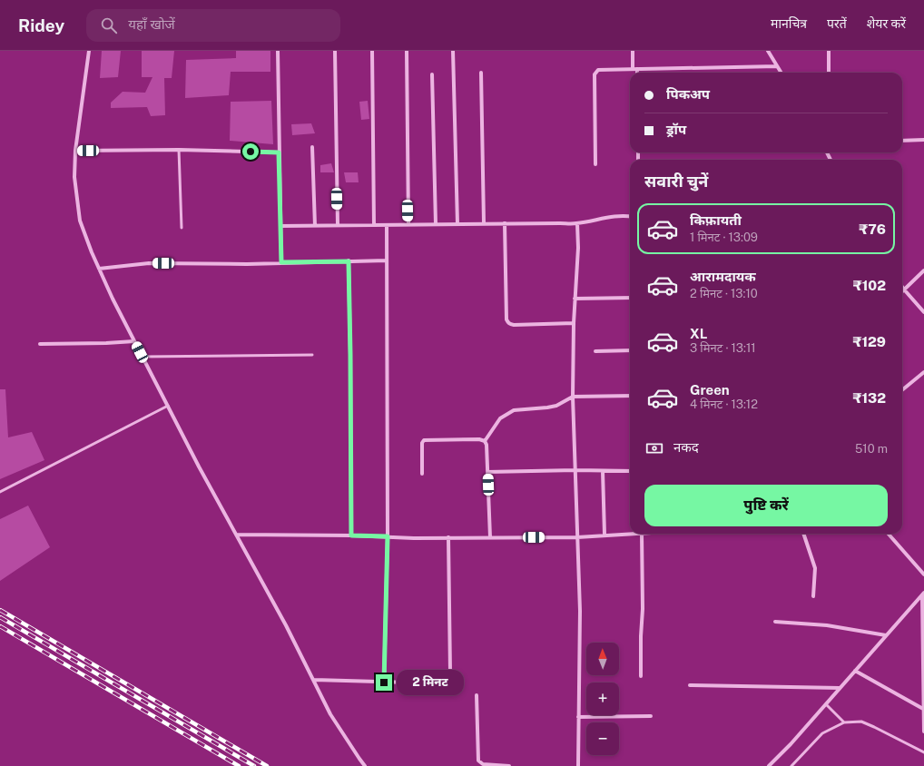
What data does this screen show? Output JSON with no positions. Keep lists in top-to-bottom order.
{
  "north": "top",
  "page": {
    "header": "Ridey",
    "search": "यहाँ खोजें",
    "nav": ["मानचित्र", "परतें", "शेयर करें"],
    "banner": ["पिकअप", "ड्रॉप"],
    "heading": "सवारी चुनें",
    "list": [
      {
        "name": "किफ़ायती",
        "note": "1 मिनट · 13:09",
        "value": "₹76"
      },
      {
        "name": "आरामदायक",
        "note": "2 मिनट · 13:10",
        "value": "₹102"
      },
      {
        "name": "XL",
        "note": "3 मिनट · 13:11",
        "value": "₹129"
      },
      {
        "name": "Green",
        "note": "4 मिनट · 13:12",
        "value": "₹132"
      }
    ],
    "pay": ["नकद", "510 m"],
    "buttons": "पुष्टि करें",
    "map_buttons": ["+", "−"],
    "bubble": "2 मिनट"
  }
}
